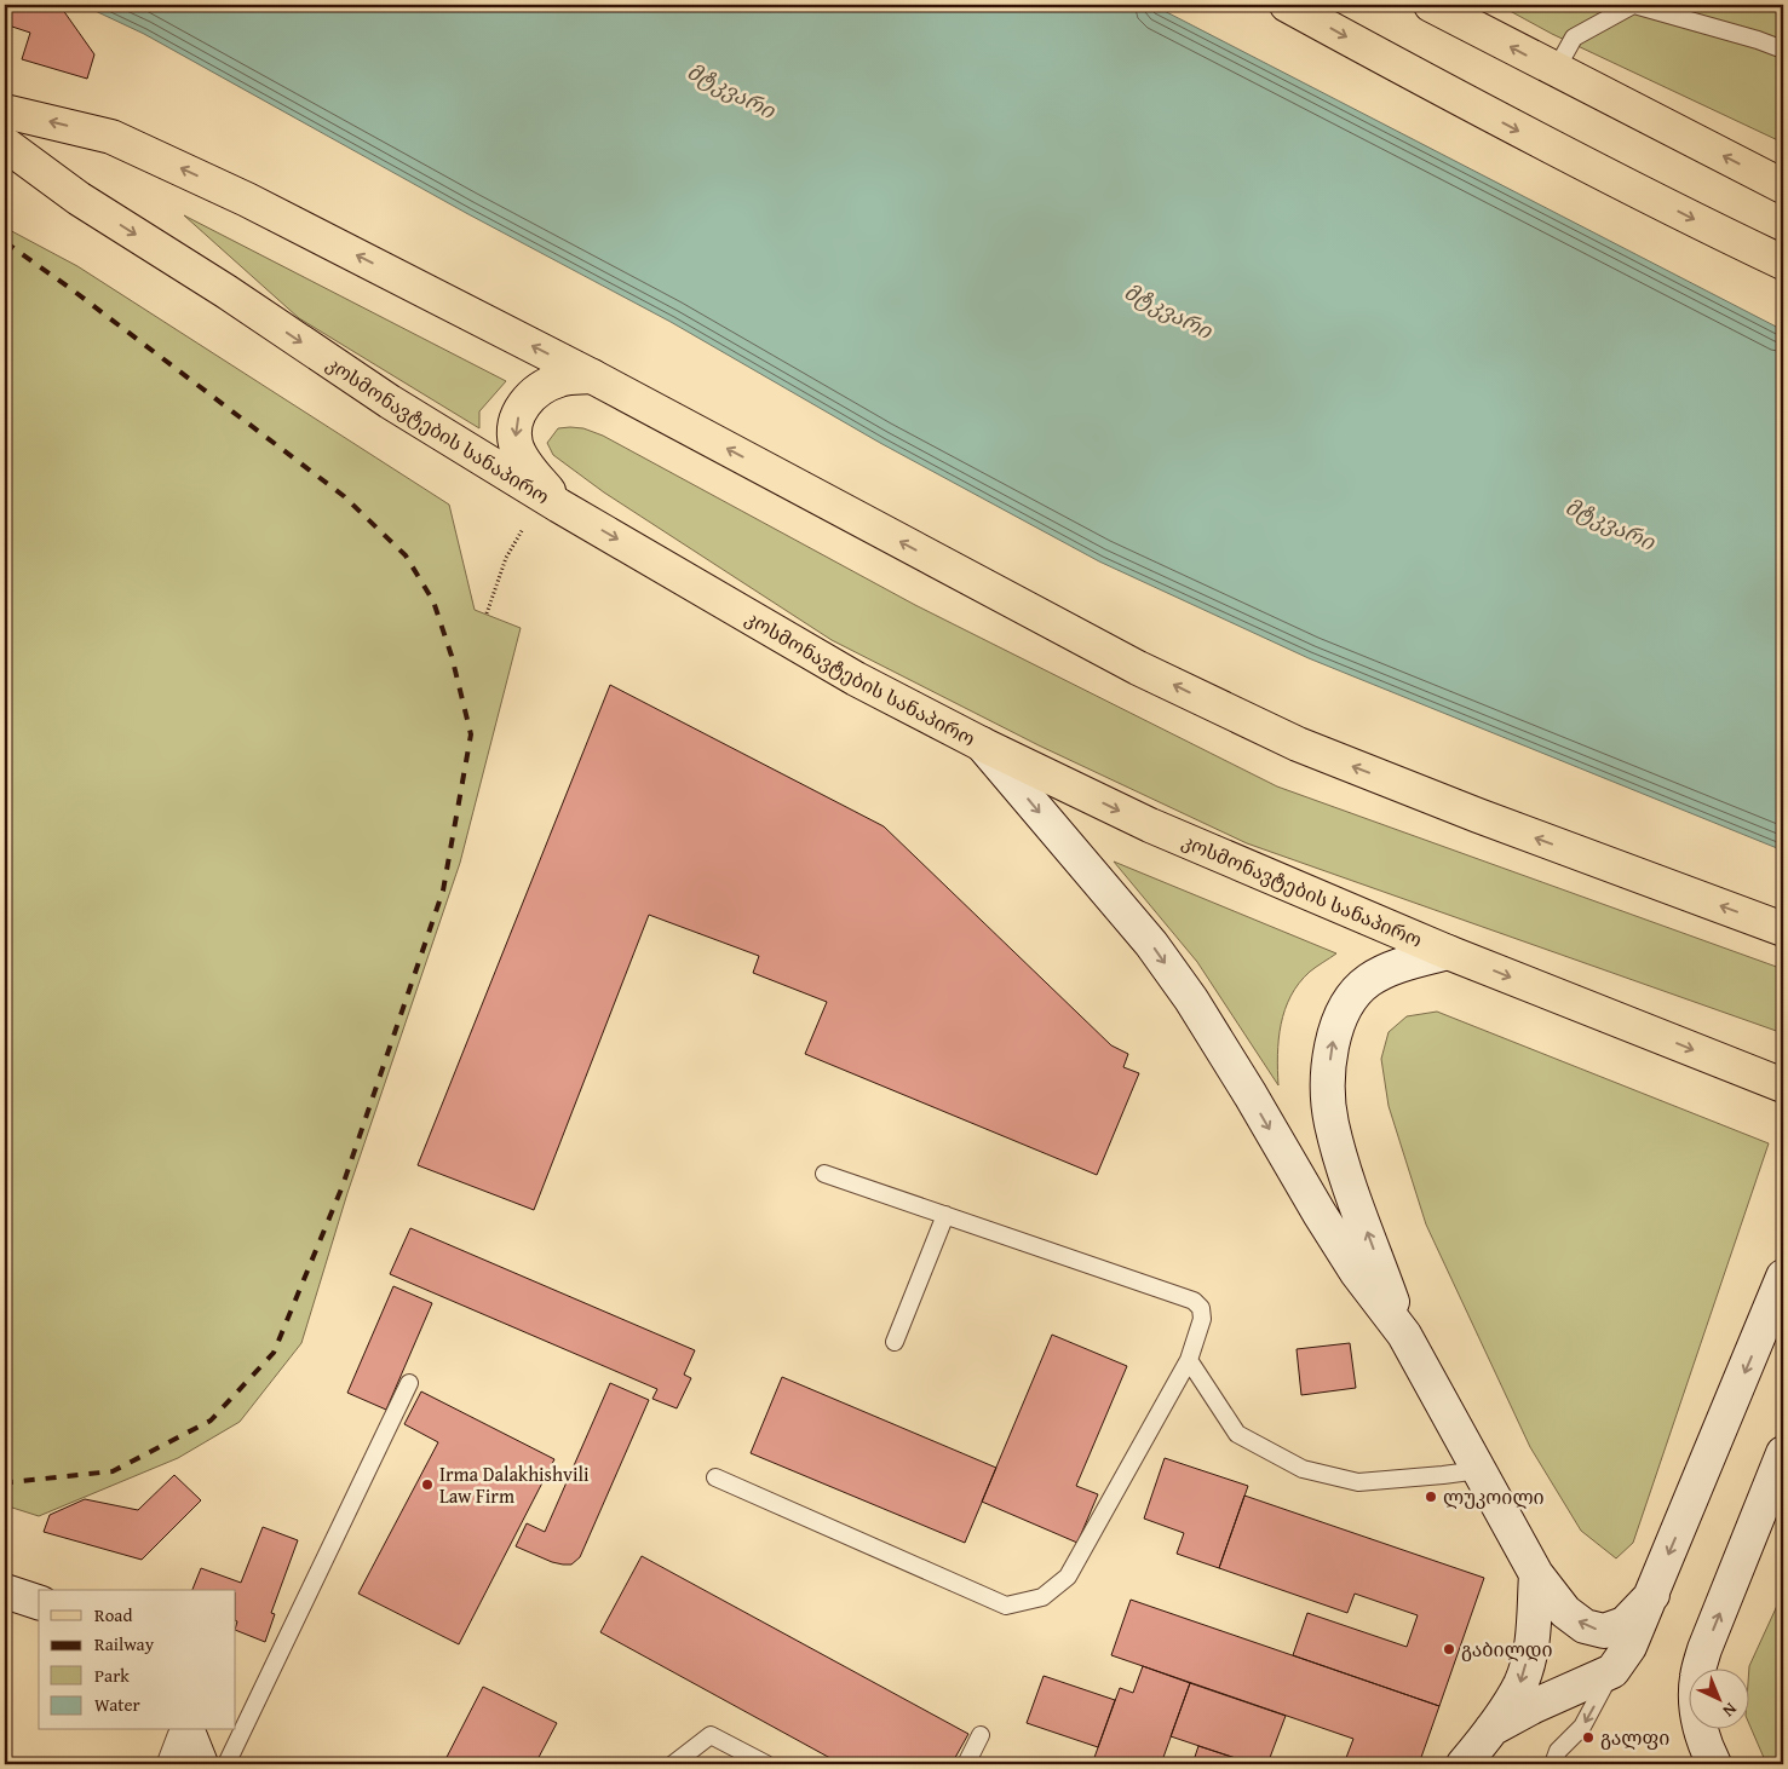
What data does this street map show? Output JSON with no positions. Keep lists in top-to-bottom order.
{
  "streets": {
    "main road": ["კოსმონავტების სანაპირო"]
  },
  "water": ["მტკვარი"],
  "places": [
    "Irma Dalakhishvili Law Firm",
    "ლუკოილი",
    "გაბილდი",
    "გალფი"
  ],
  "legend": [
    "Road",
    "Railway",
    "Park",
    "Water"
  ],
  "north": "bottom right"
}
